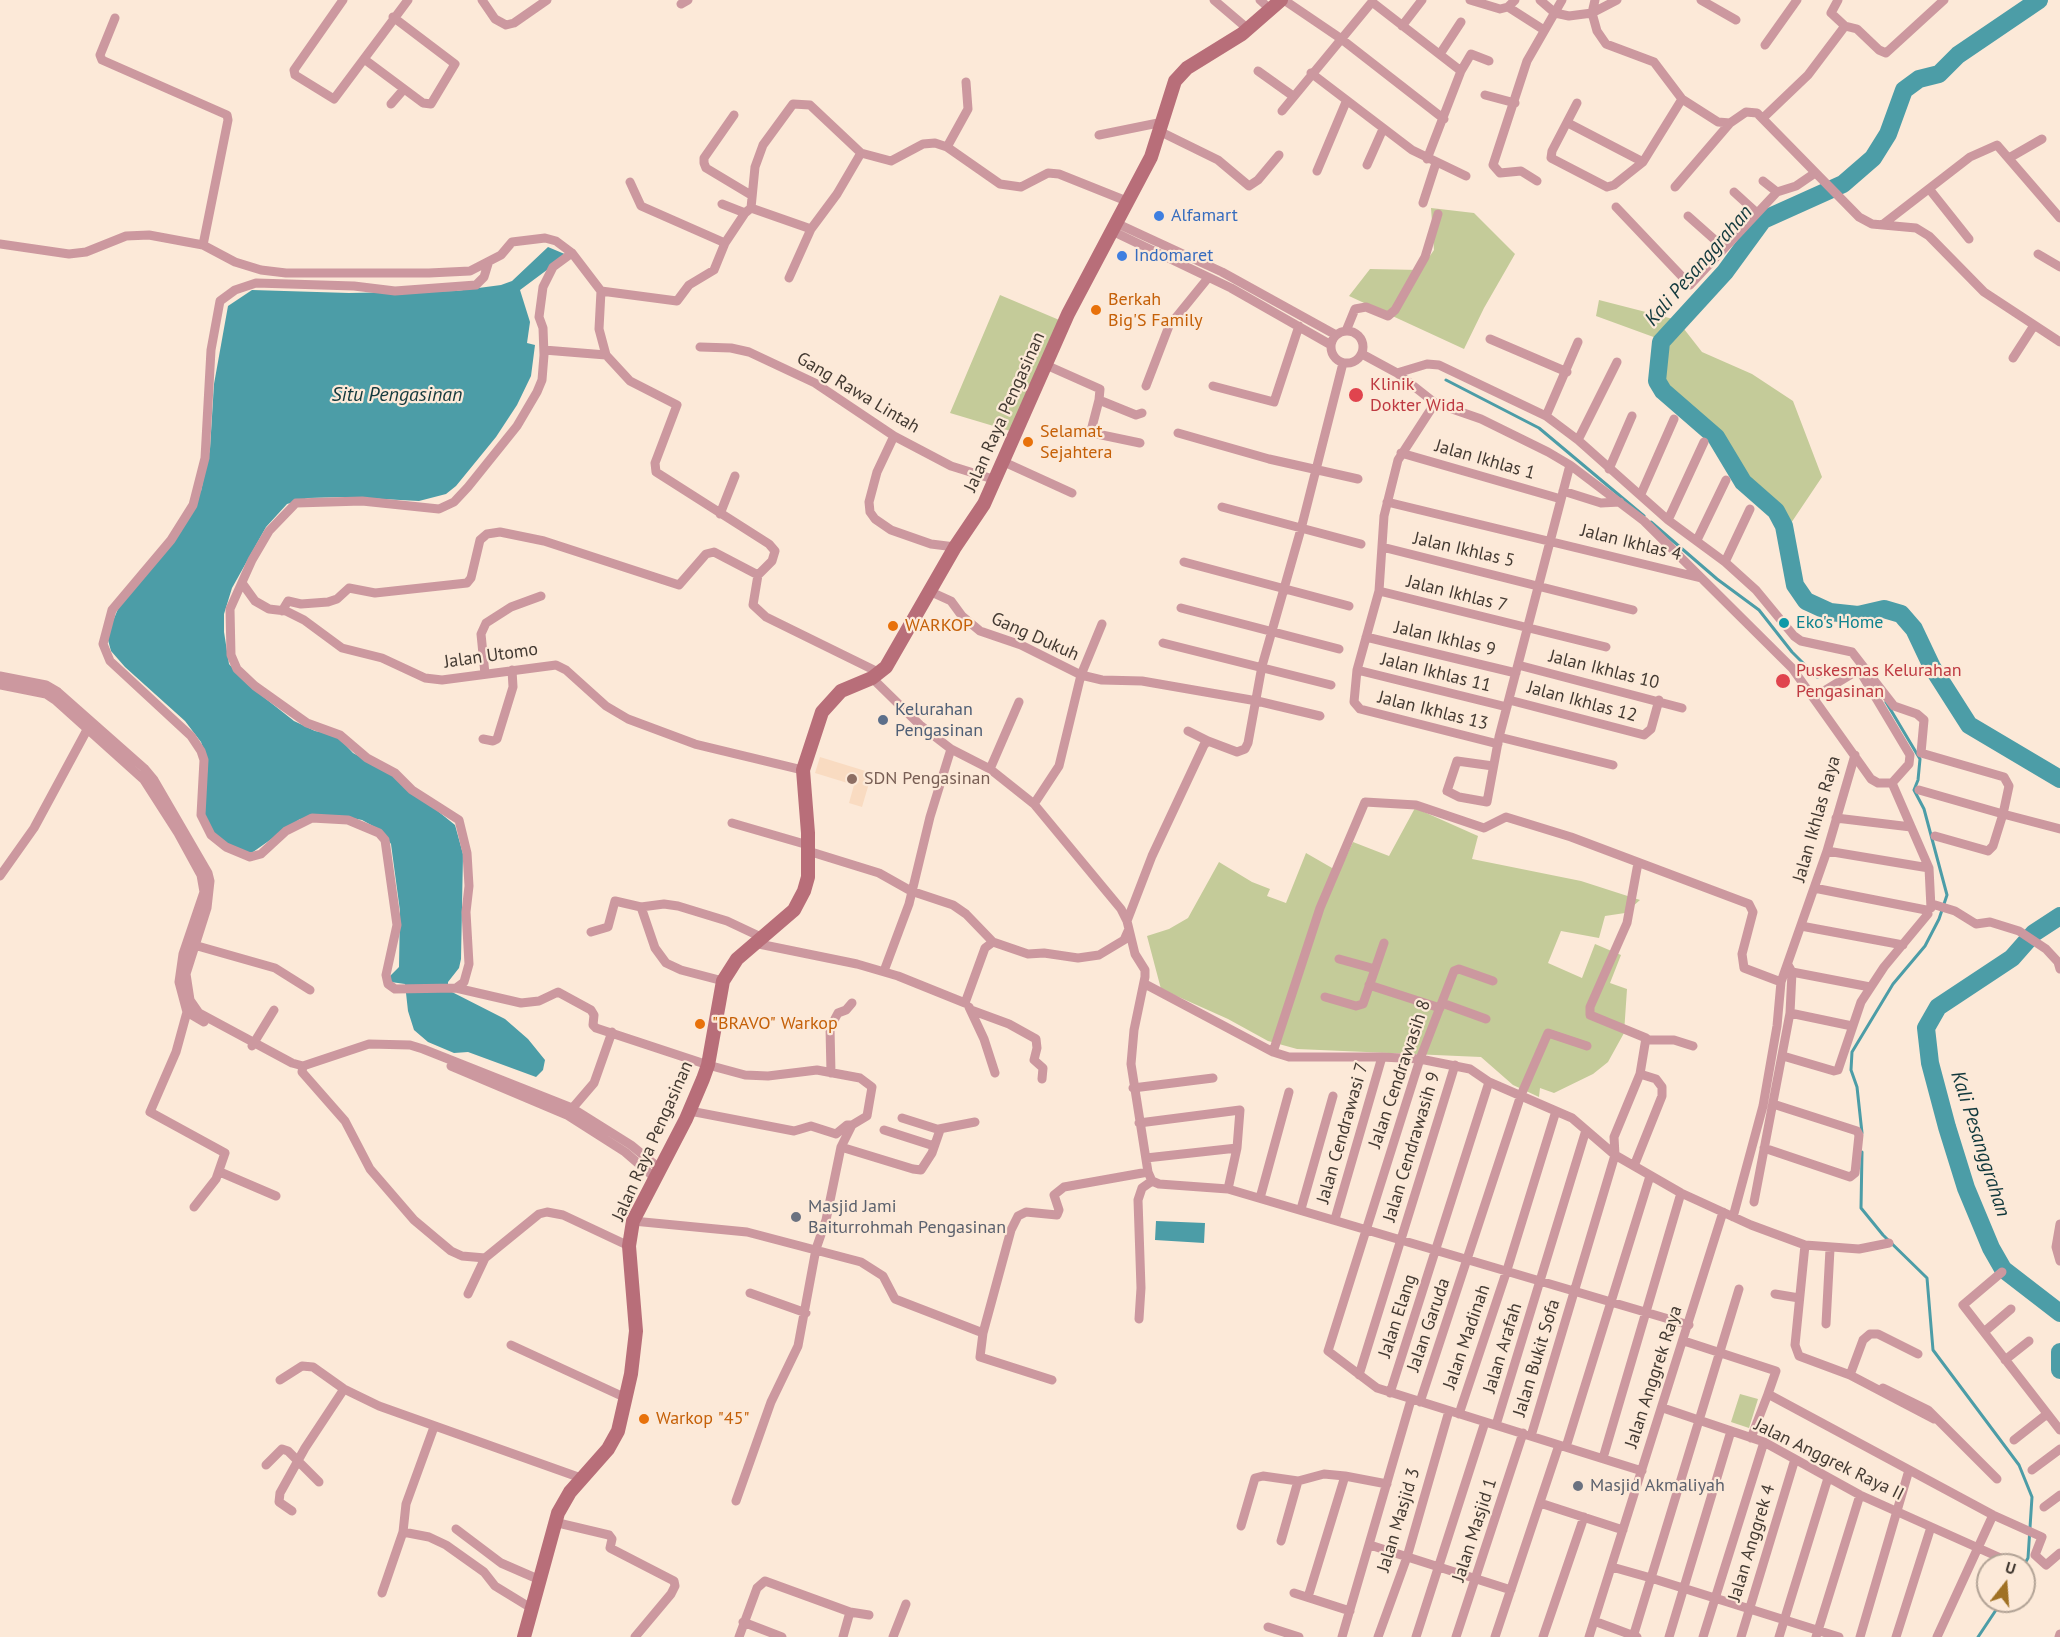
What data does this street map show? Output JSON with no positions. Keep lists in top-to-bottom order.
{
  "streets": {
    "main road": ["Jalan Raya Pengasinan"],
    "street": [
      "Gang Rawa Lintah",
      "Jalan Ikhlas 1",
      "Jalan Ikhlas 4",
      "Jalan Ikhlas 5",
      "Jalan Ikhlas 7",
      "Gang Dukuh",
      "Jalan Ikhlas 9",
      "Jalan Utomo",
      "Jalan Ikhlas 10",
      "Jalan Ikhlas 11",
      "Jalan Ikhlas 12",
      "Jalan Ikhlas 13",
      "Jalan Ikhlas Raya",
      "Jalan Cendrawasih 8",
      "Jalan Cendrawasi 7",
      "Jalan Cendrawasih 9",
      "Jalan Elang",
      "Jalan Garuda",
      "Jalan Madinah",
      "Jalan Arafah",
      "Jalan Bukit Sofa",
      "Jalan Anggrek Raya",
      "Jalan Anggrek Raya II",
      "Jalan Masjid 3",
      "Jalan Masjid 1",
      "Jalan Anggrek 4"
    ]
  },
  "crossings": [
    ["Gang Rawa Lintah", "Jalan Raya Pengasinan"],
    ["Jalan Raya Pengasinan", "Gang Dukuh"],
    ["Jalan Raya Pengasinan", "Jalan Utomo"],
    ["Jalan Ikhlas 1", "Jalan Ikhlas Raya"],
    ["Jalan Ikhlas 4", "Jalan Ikhlas Raya"],
    ["Jalan Ikhlas 9", "Jalan Ikhlas 10"],
    ["Jalan Ikhlas 10", "Jalan Ikhlas 12"],
    ["Jalan Ikhlas 11", "Jalan Ikhlas 12"],
    ["Jalan Ikhlas 11", "Jalan Ikhlas 13"],
    ["Jalan Cendrawasih 8", "Jalan Cendrawasih 9"],
    ["Jalan Madinah", "Jalan Masjid 3"],
    ["Jalan Bukit Sofa", "Jalan Masjid 1"],
    ["Jalan Anggrek Raya", "Jalan Anggrek Raya II"],
    ["Jalan Anggrek Raya II", "Jalan Anggrek 4"]
  ],
  "water": ["Kali Pesanggrahan", "Situ Pengasinan"],
  "places": [
    "Alfamart",
    "Indomaret",
    "Berkah Big'S Family",
    "Klinik Dokter Wida",
    "Selamat Sejahtera",
    "Eko's Home",
    "WARKOP",
    "Puskesmas Kelurahan Pengasinan",
    "Kelurahan Pengasinan",
    "SDN Pengasinan",
    "\"BRAVO\" Warkop",
    "Masjid Jami Baiturrohmah Pengasinan",
    "Warkop \"45\"",
    "Masjid Akmaliyah"
  ],
  "north": "top"
}
